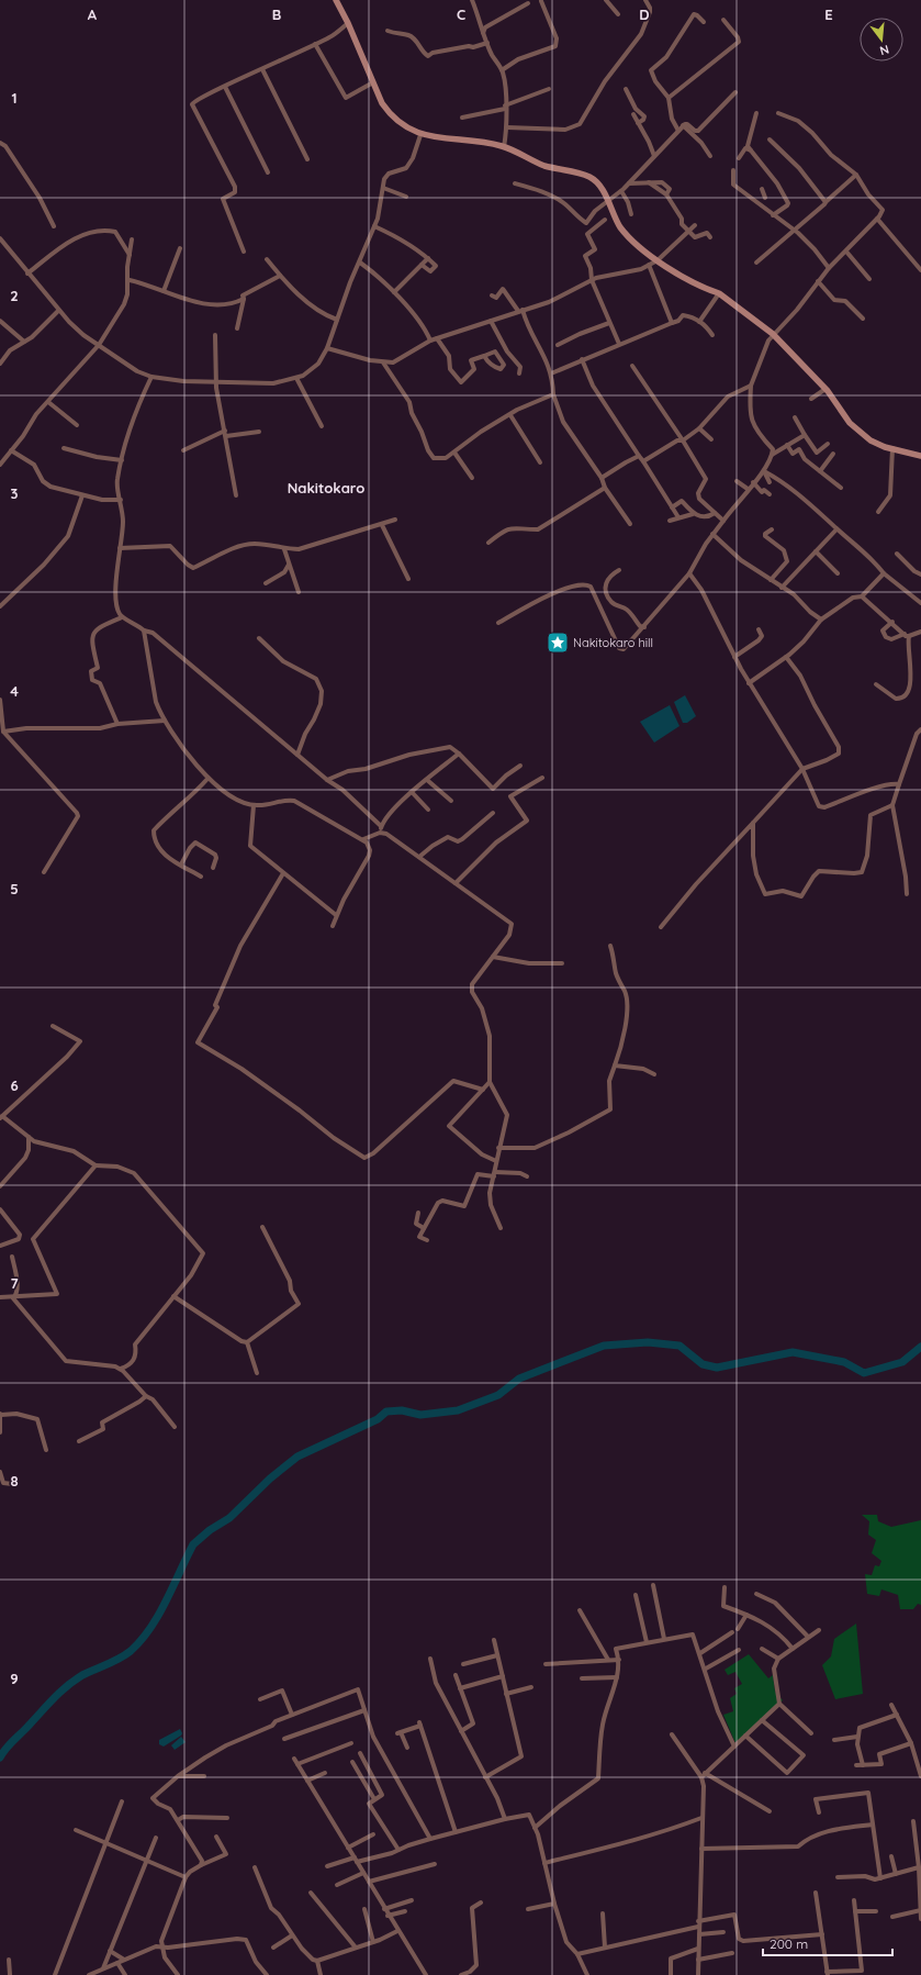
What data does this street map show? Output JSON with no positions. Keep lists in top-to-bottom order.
{
  "districts": ["Nakitokaro"],
  "places": {
    "place": ["Nakitokaro hill"]
  },
  "scale_bar": "200 m",
  "north": "bottom",
  "grid": {
    "columns": [
      "A",
      "B",
      "C",
      "D",
      "E"
    ],
    "rows": [
      "1",
      "2",
      "3",
      "4",
      "5",
      "6",
      "7",
      "8",
      "9"
    ]
  }
}
